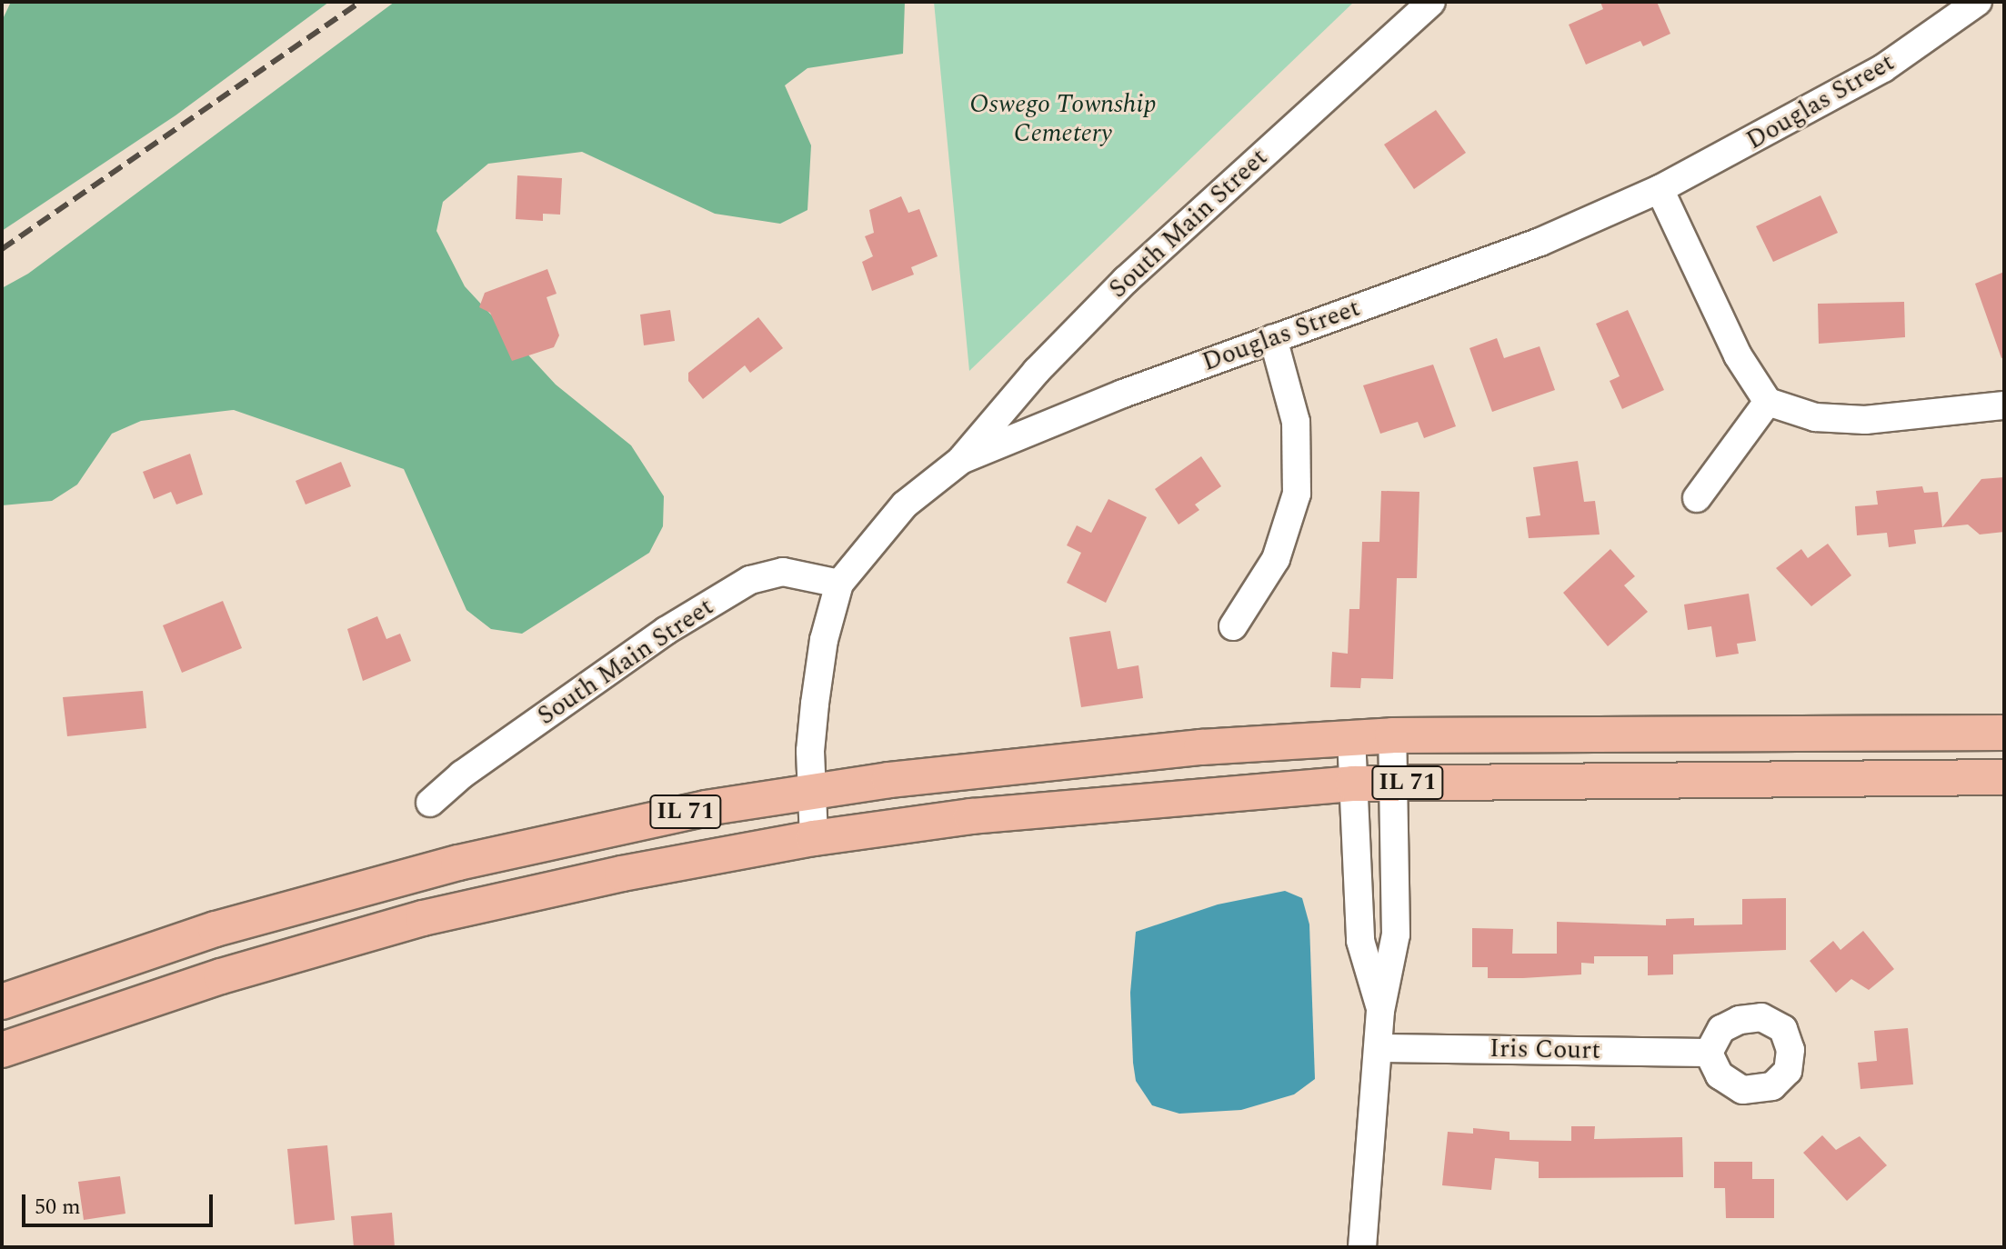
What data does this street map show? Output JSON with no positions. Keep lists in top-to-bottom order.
{
  "streets": {
    "main road": ["IL 71"],
    "street": ["Douglas Street", "South Main Street", "Iris Court"]
  },
  "crossings": [
    ["Douglas Street", "South Main Street"],
    ["Douglas Street", "IL 71"]
  ],
  "parks": ["Oswego Township Cemetery"],
  "scale_bar": "50 m"
}
